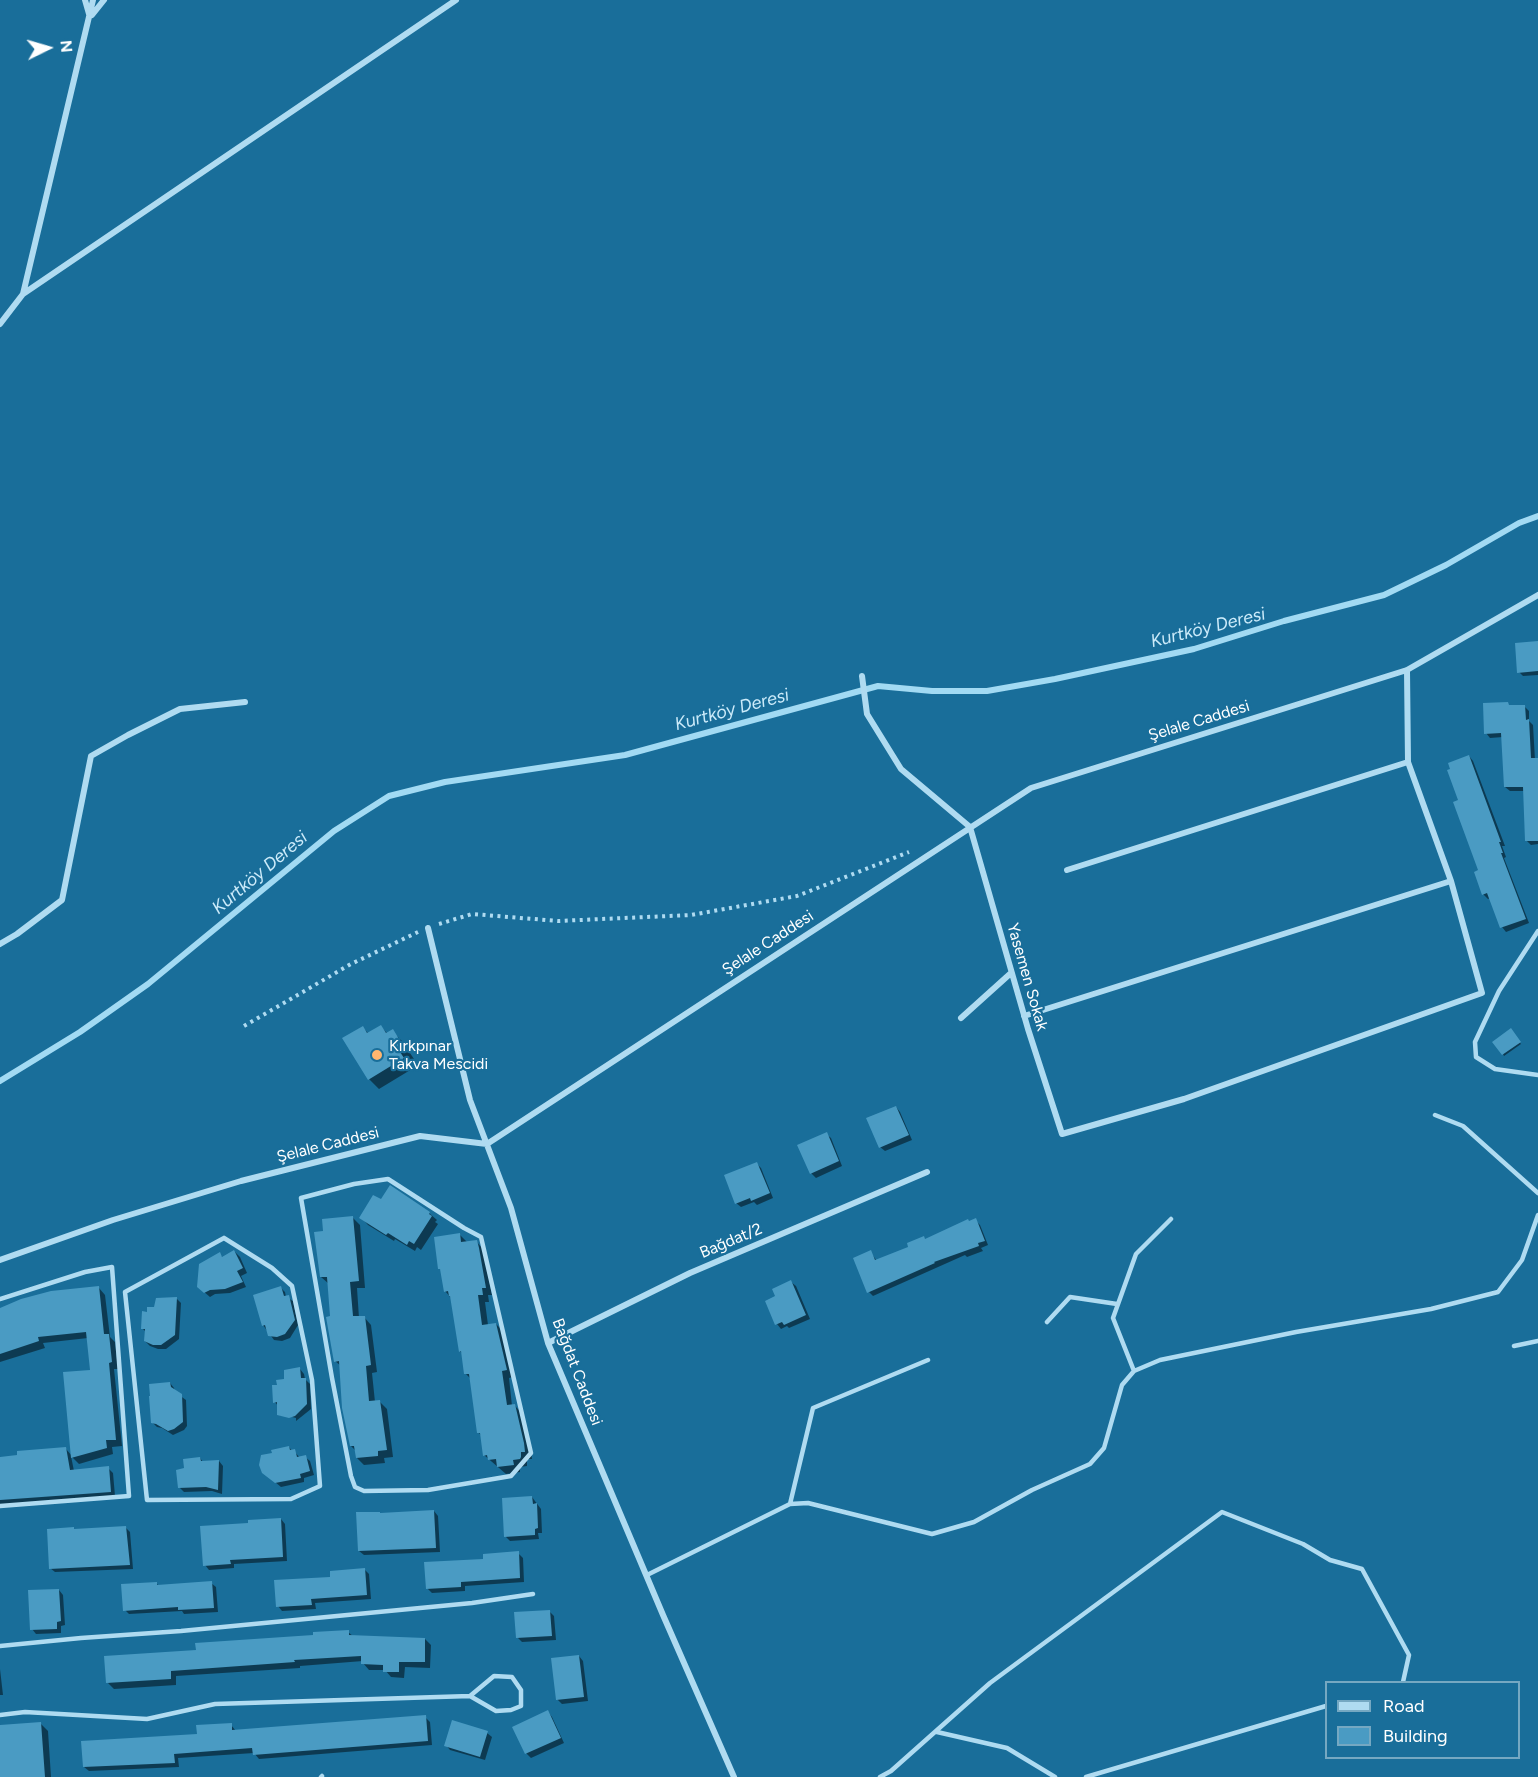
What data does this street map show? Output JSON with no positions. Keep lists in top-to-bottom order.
{
  "streets": {
    "street": [
      "Şelale Caddesi",
      "Yasemen Sokak",
      "Bağdat/2",
      "Bağdat Caddesi"
    ]
  },
  "crossings": [
    ["Şelale Caddesi", "Yasemen Sokak"],
    ["Şelale Caddesi", "Bağdat Caddesi"],
    ["Bağdat/2", "Bağdat Caddesi"]
  ],
  "water": ["Kurtköy Deresi"],
  "places": ["Kırkpınar Takva Mescidi"],
  "legend": ["Road", "Building"],
  "north": "right"
}
